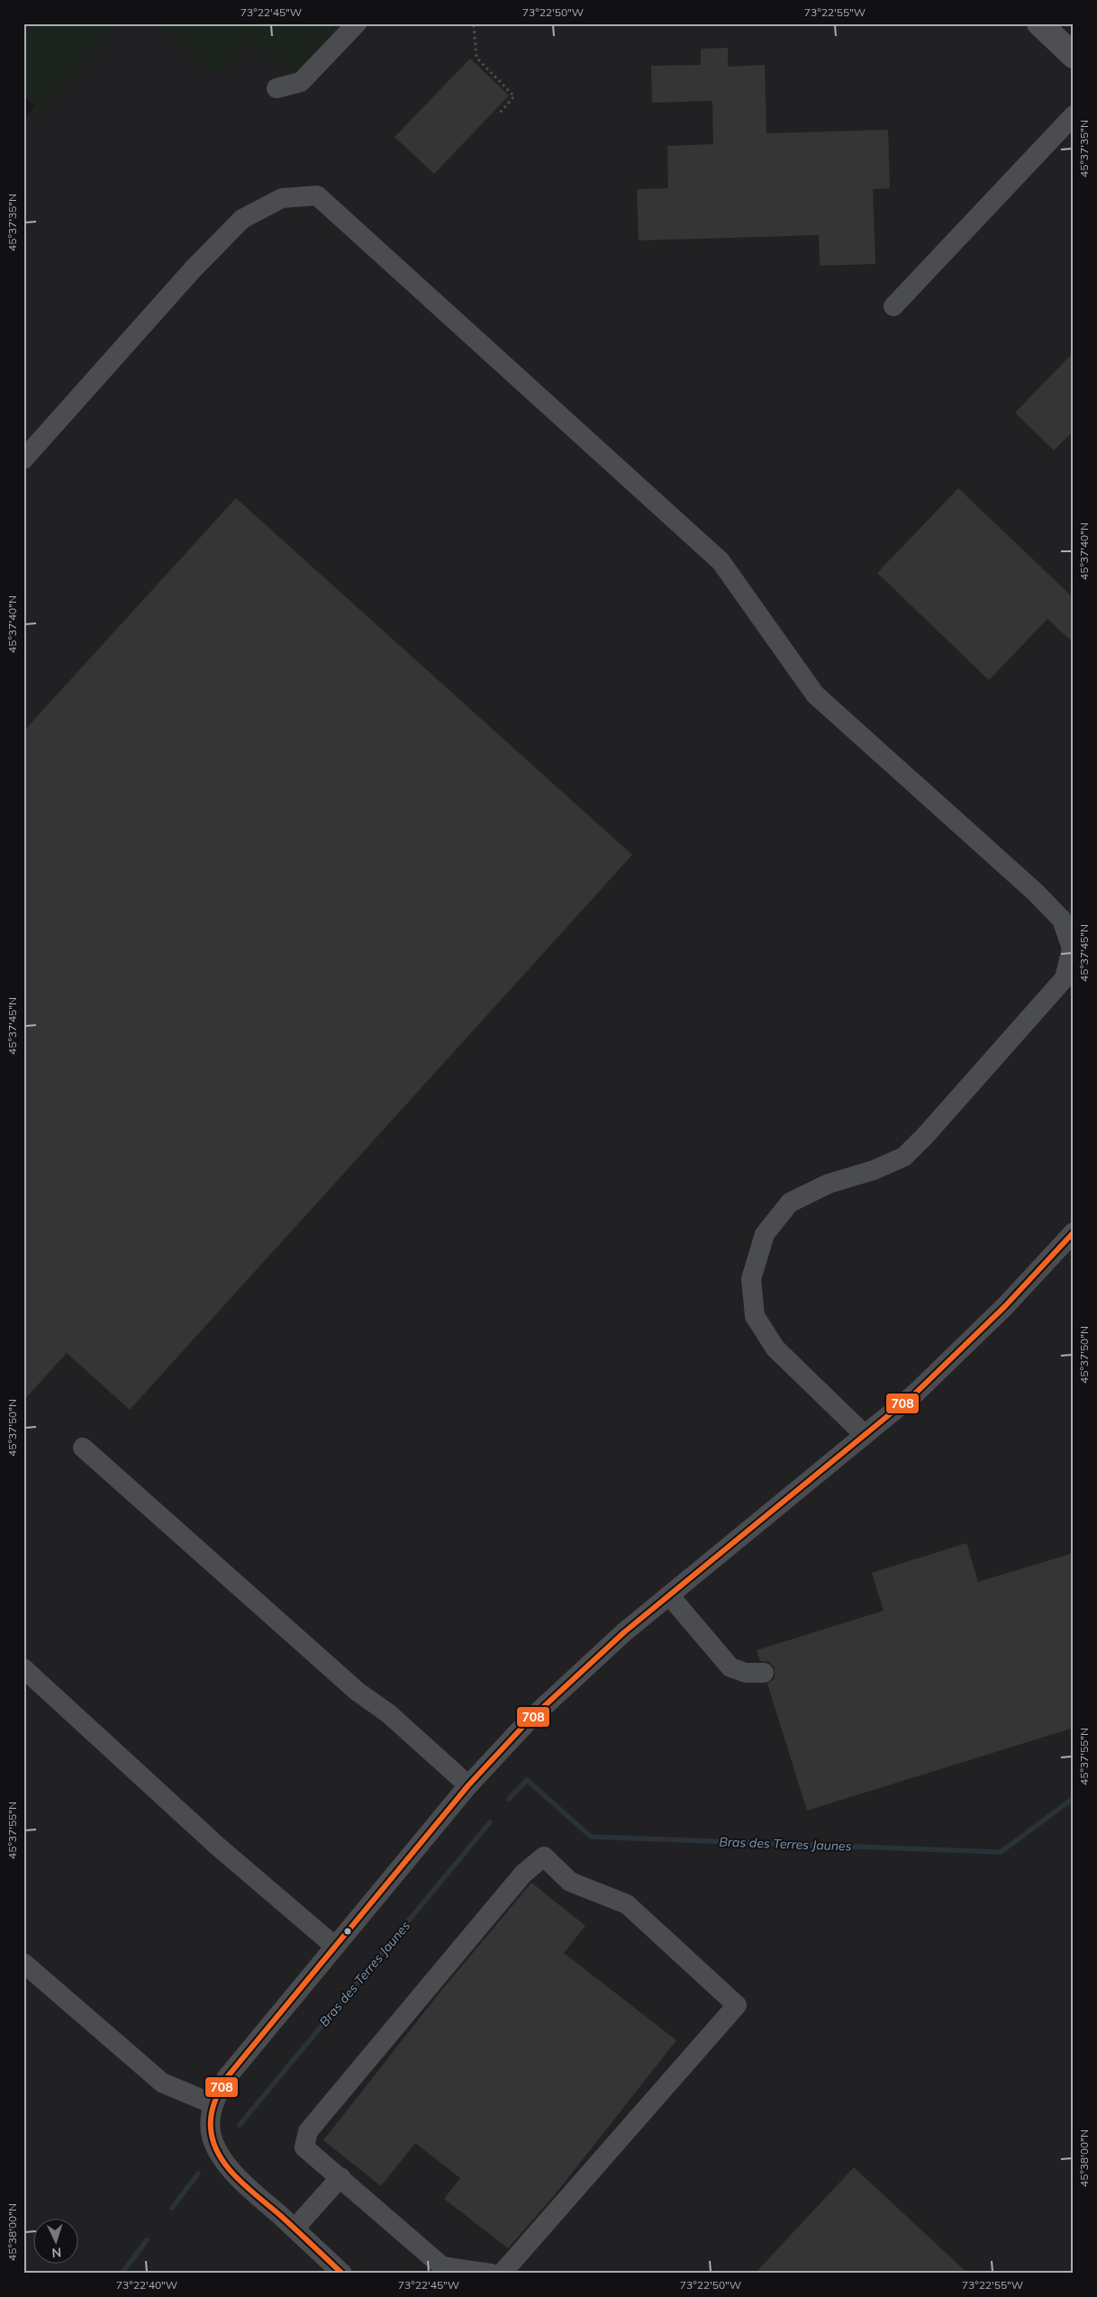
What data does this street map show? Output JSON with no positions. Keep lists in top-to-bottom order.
{
  "water": ["Bras des Terres Jaunes"],
  "lines": ["transit line 708"],
  "north": "bottom",
  "coordinates": [
    "73°22'45\"W",
    "73°22'50\"W",
    "73°22'55\"W",
    "45°37'35\"N",
    "45°37'40\"N",
    "45°37'45\"N",
    "45°37'50\"N",
    "45°37'55\"N",
    "45°38'00\"N",
    "73°22'40\"W"
  ]
}
